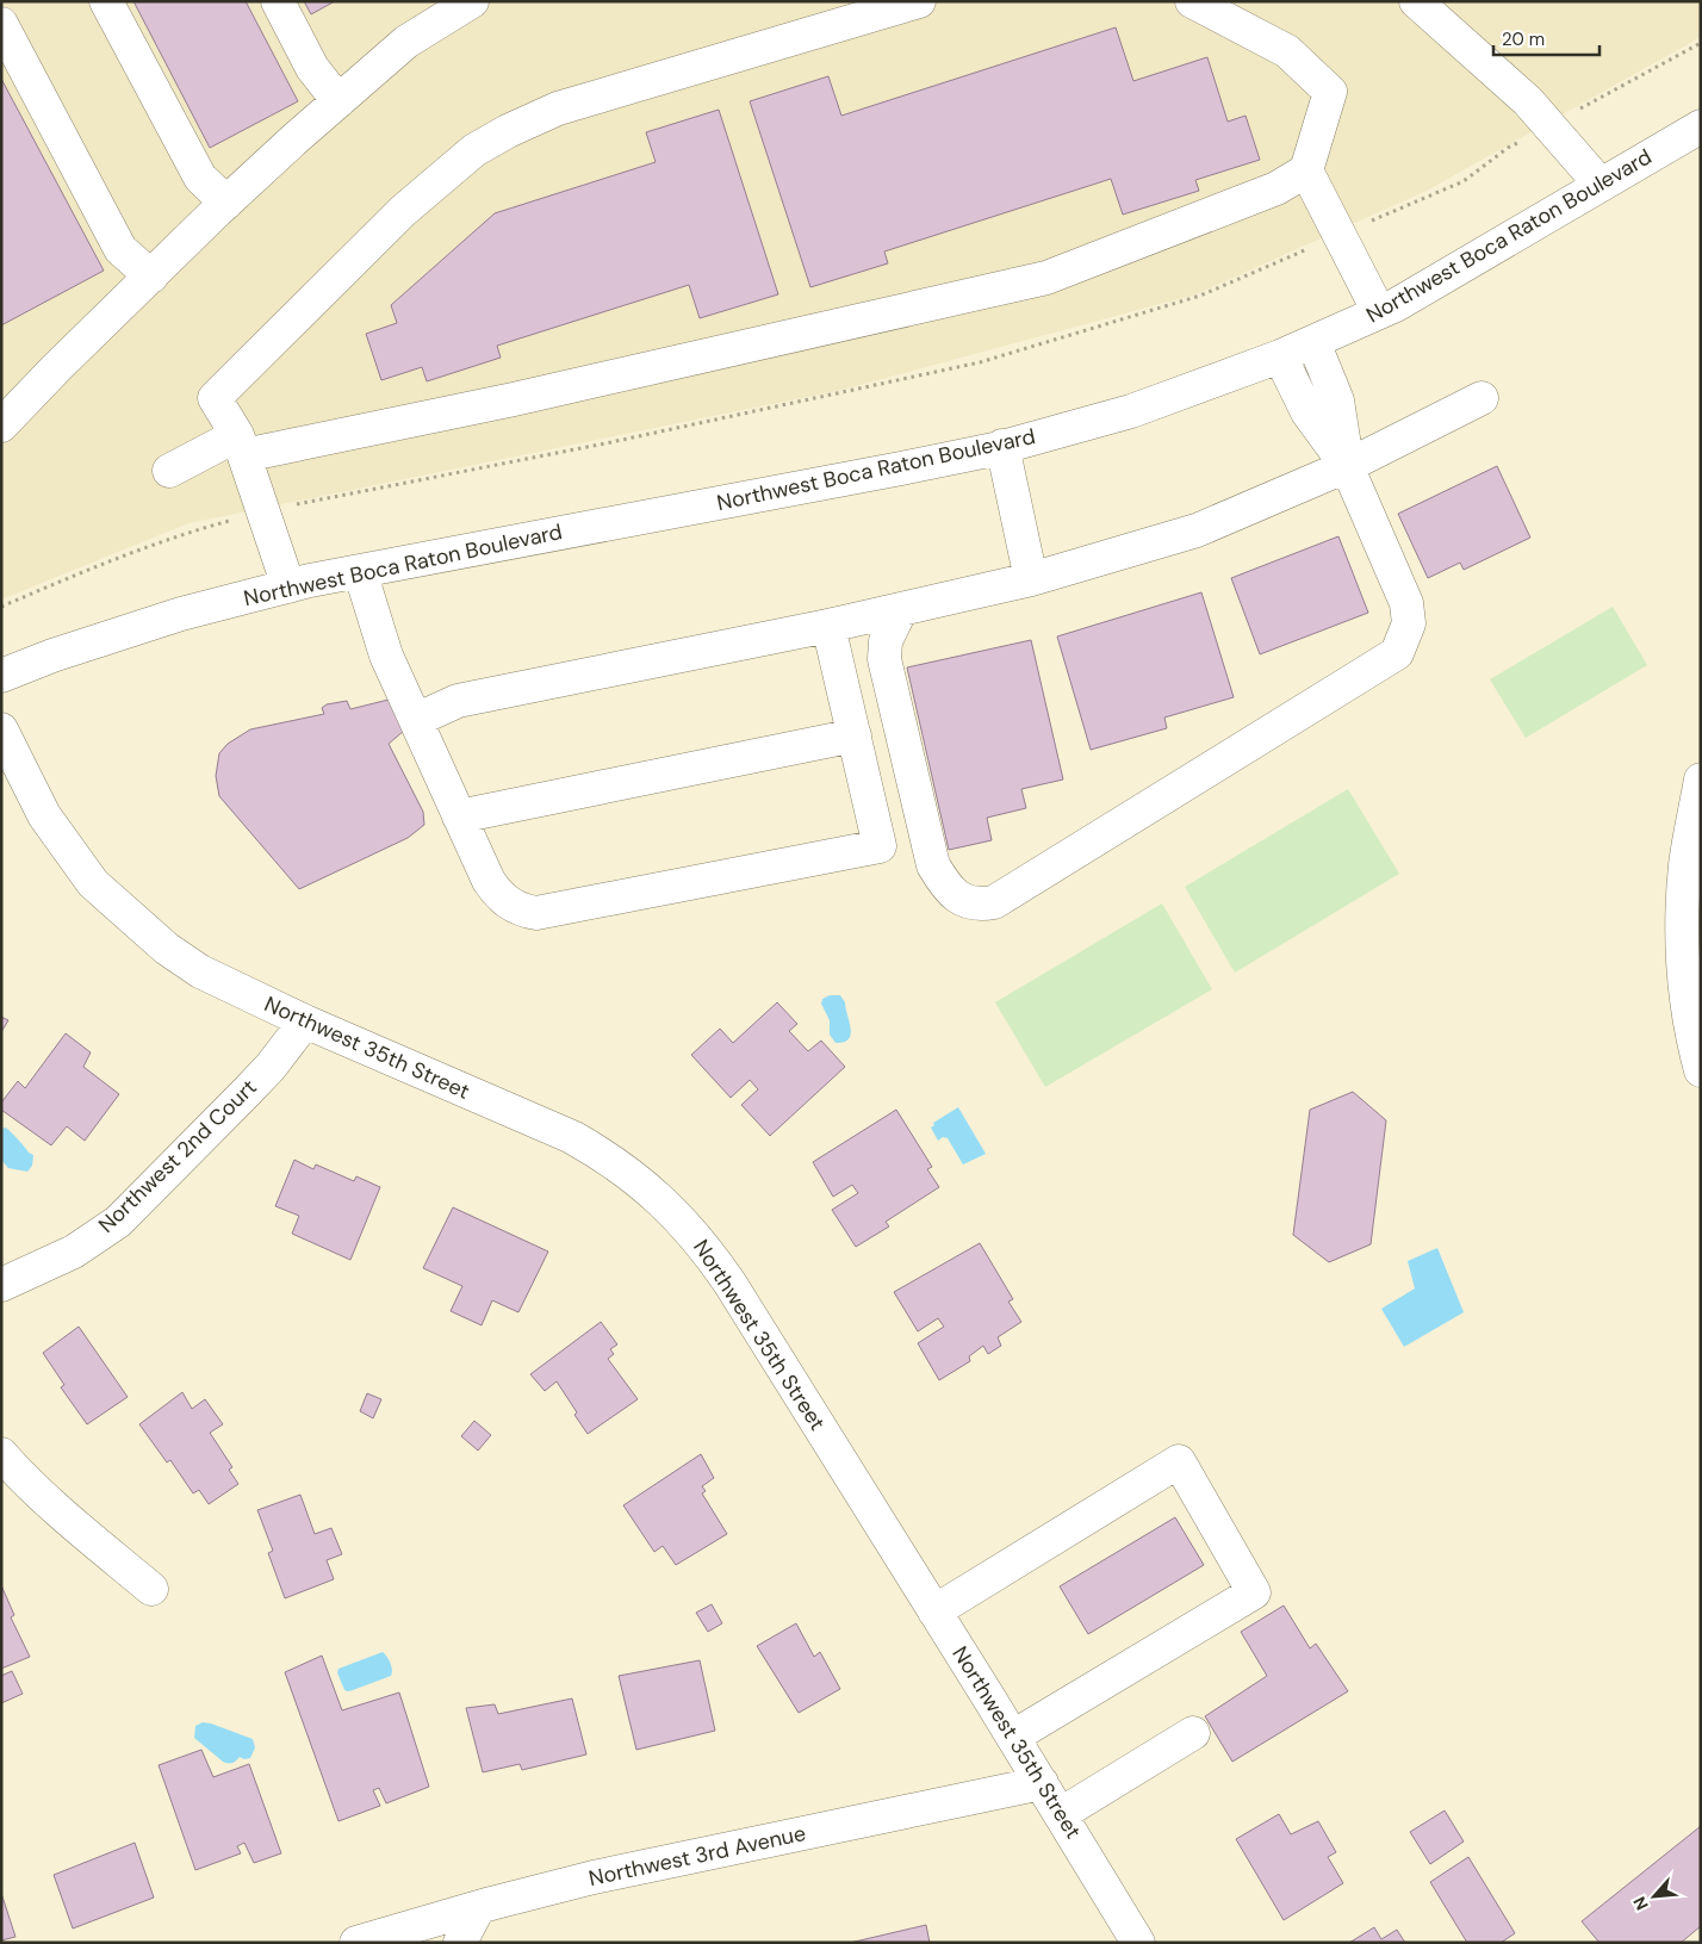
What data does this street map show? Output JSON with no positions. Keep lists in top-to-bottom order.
{
  "streets": {
    "street": [
      "Northwest Boca Raton Boulevard",
      "Northwest 35th Street",
      "Northwest 2nd Court",
      "Northwest 3rd Avenue"
    ]
  },
  "crossings": [
    ["Northwest 35th Street", "Northwest 2nd Court"],
    ["Northwest 35th Street", "Northwest 3rd Avenue"]
  ],
  "scale_bar": "20 m",
  "north": "bottom left"
}
